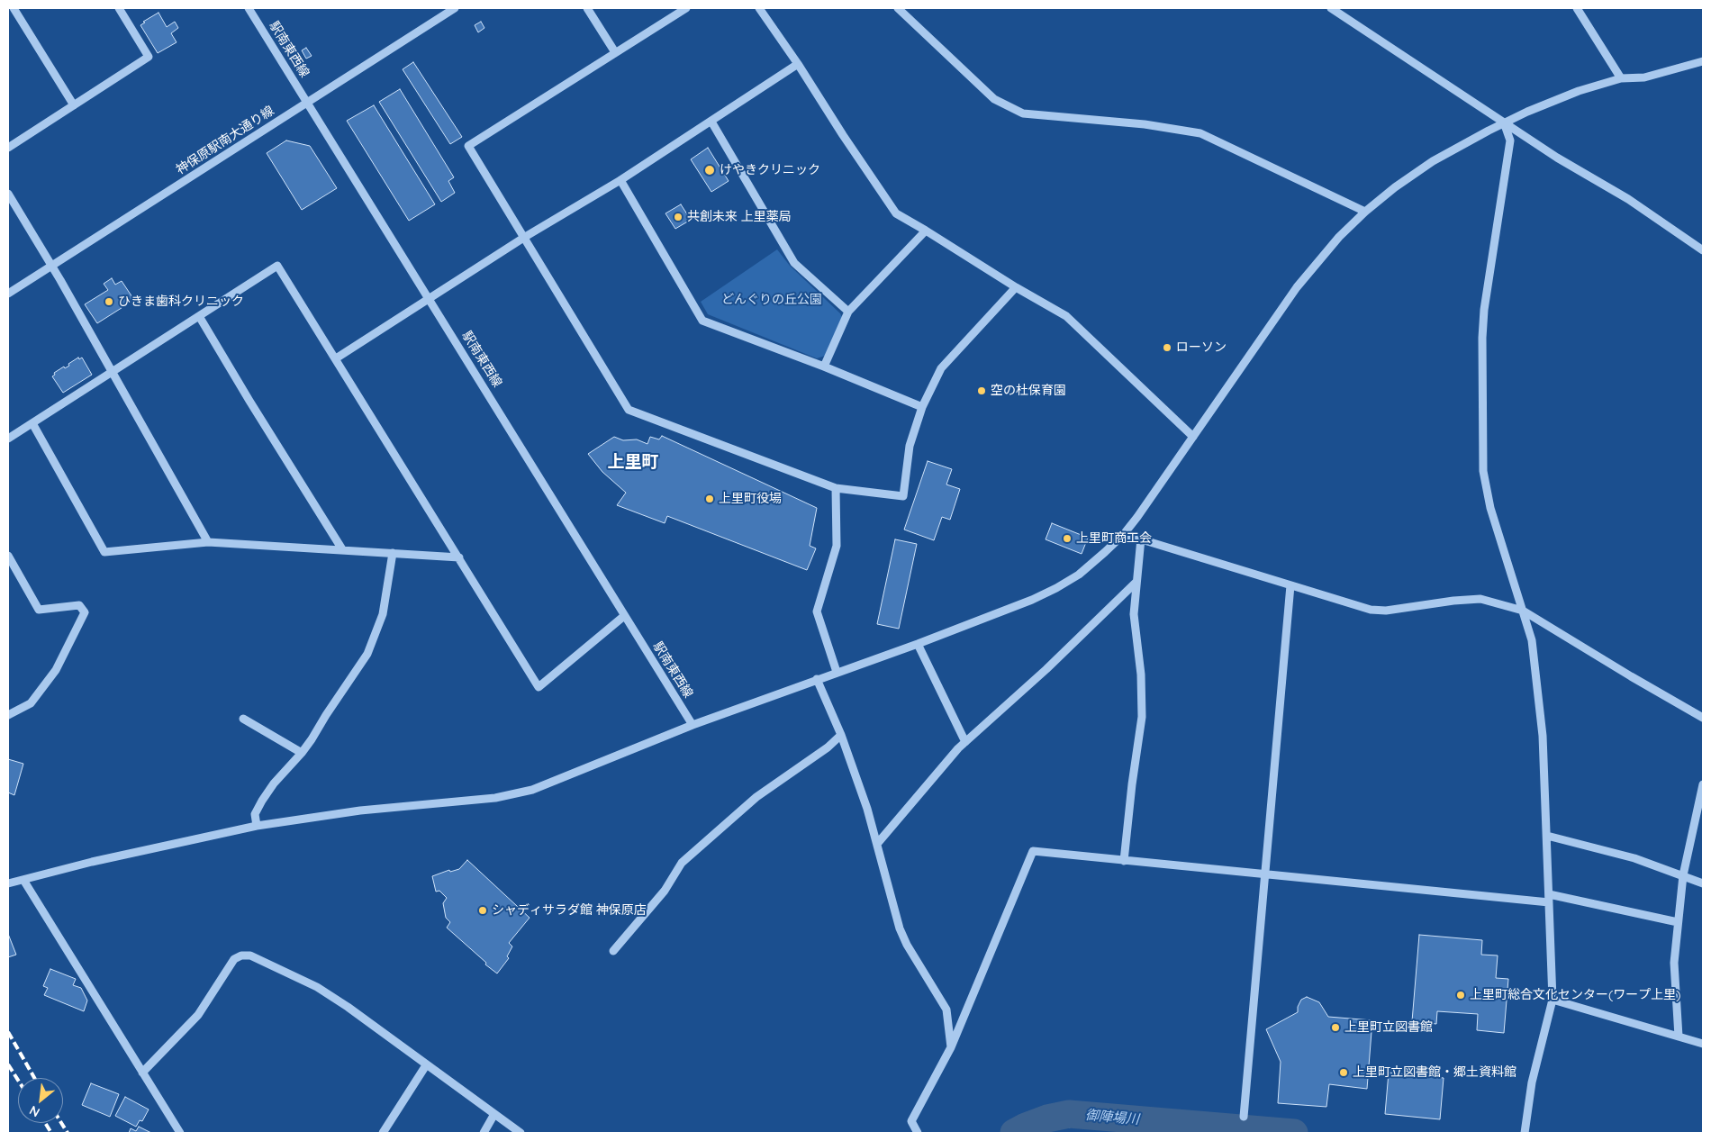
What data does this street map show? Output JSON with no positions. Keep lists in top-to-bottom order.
{
  "streets": {
    "street": ["駅南東西線", "神保原駅南大通り線"]
  },
  "crossings": [
    ["駅南東西線", "神保原駅南大通り線"]
  ],
  "districts": ["上里町"],
  "water": ["御陣場川"],
  "parks": ["どんぐりの丘公園"],
  "places": [
    "けやきクリニック",
    "共創未来 上里薬局",
    "ひきま歯科クリニック",
    "ローソン",
    "空の杜保育園",
    "上里町役場",
    "上里町商工会",
    "シャディサラダ館 神保原店",
    "上里町総合文化センター(ワープ上里)",
    "上里町立図書館",
    "上里町立図書館・郷土資料館"
  ],
  "north": "bottom left"
}
